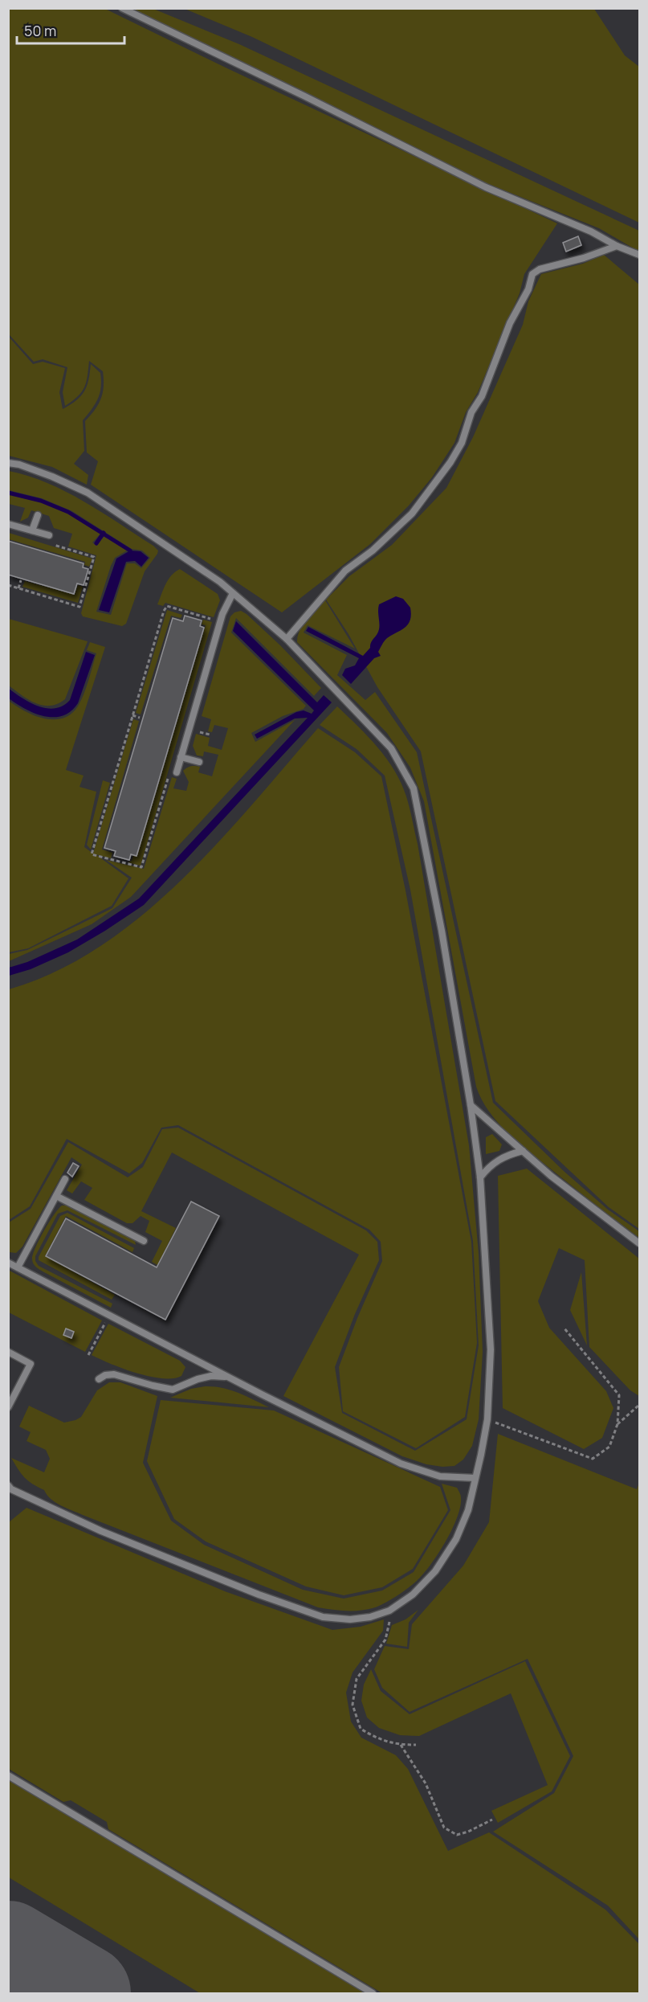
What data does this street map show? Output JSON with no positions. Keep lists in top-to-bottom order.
{
  "scale_bar": "50 m"
}
